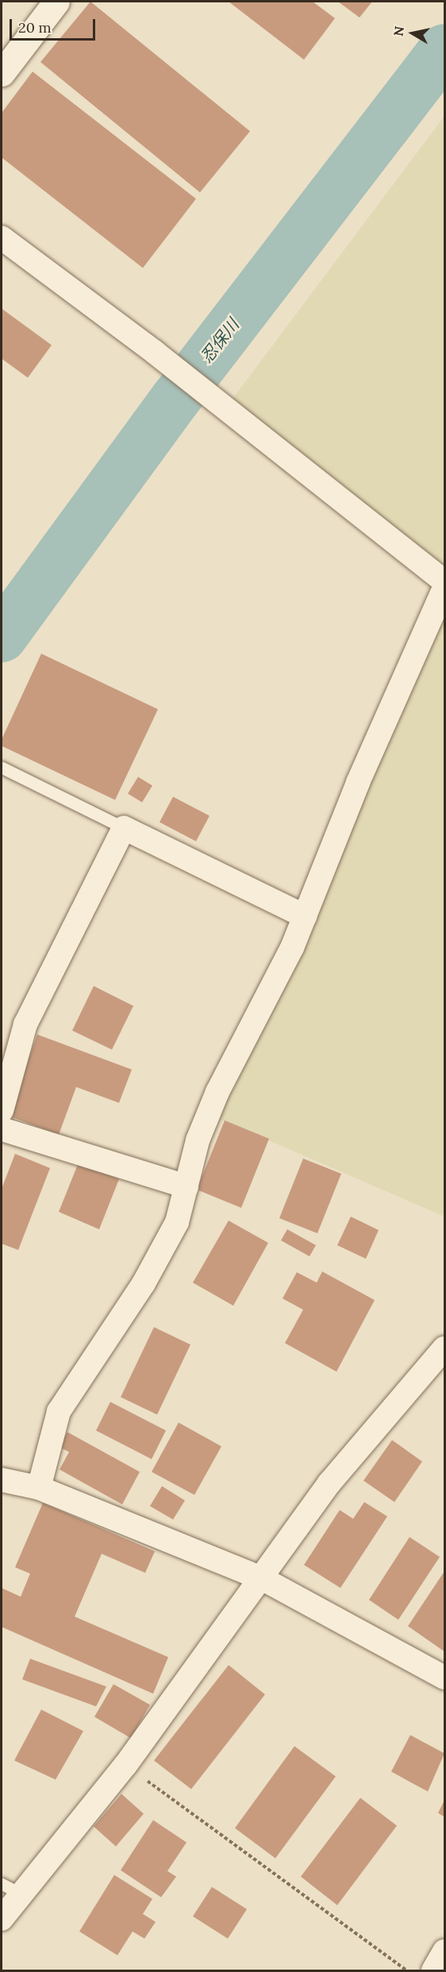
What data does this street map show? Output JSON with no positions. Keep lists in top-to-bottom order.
{
  "water": ["忍保川"],
  "scale_bar": "20 m",
  "north": "left"
}
